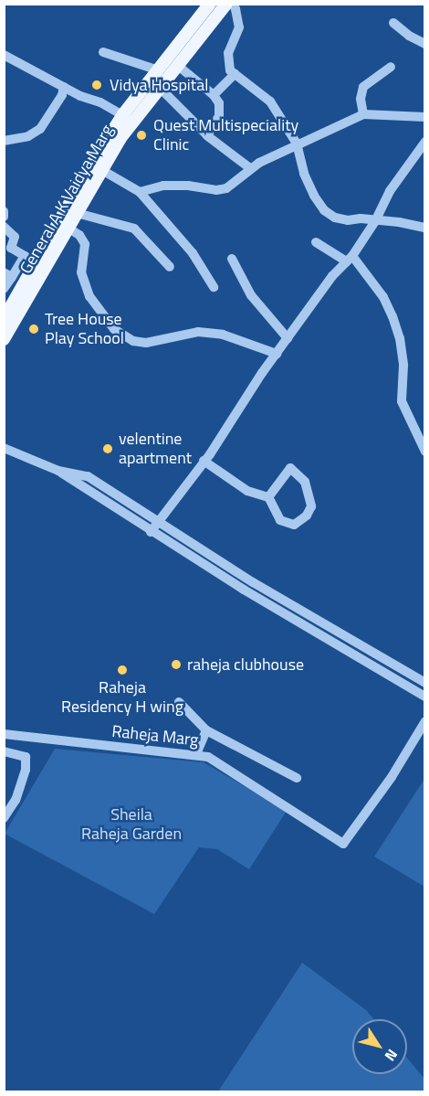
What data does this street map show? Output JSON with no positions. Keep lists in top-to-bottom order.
{
  "streets": {
    "main road": ["General A K Vaidya Marg"],
    "street": ["Raheja Marg"]
  },
  "parks": ["Sheila Raheja Garden"],
  "places": [
    "Vidya Hospital",
    "Quest Multispeciality Clinic",
    "Tree House Play School",
    "velentine apartment",
    "raheja clubhouse",
    "Raheja Residency H wing"
  ],
  "north": "bottom right"
}
